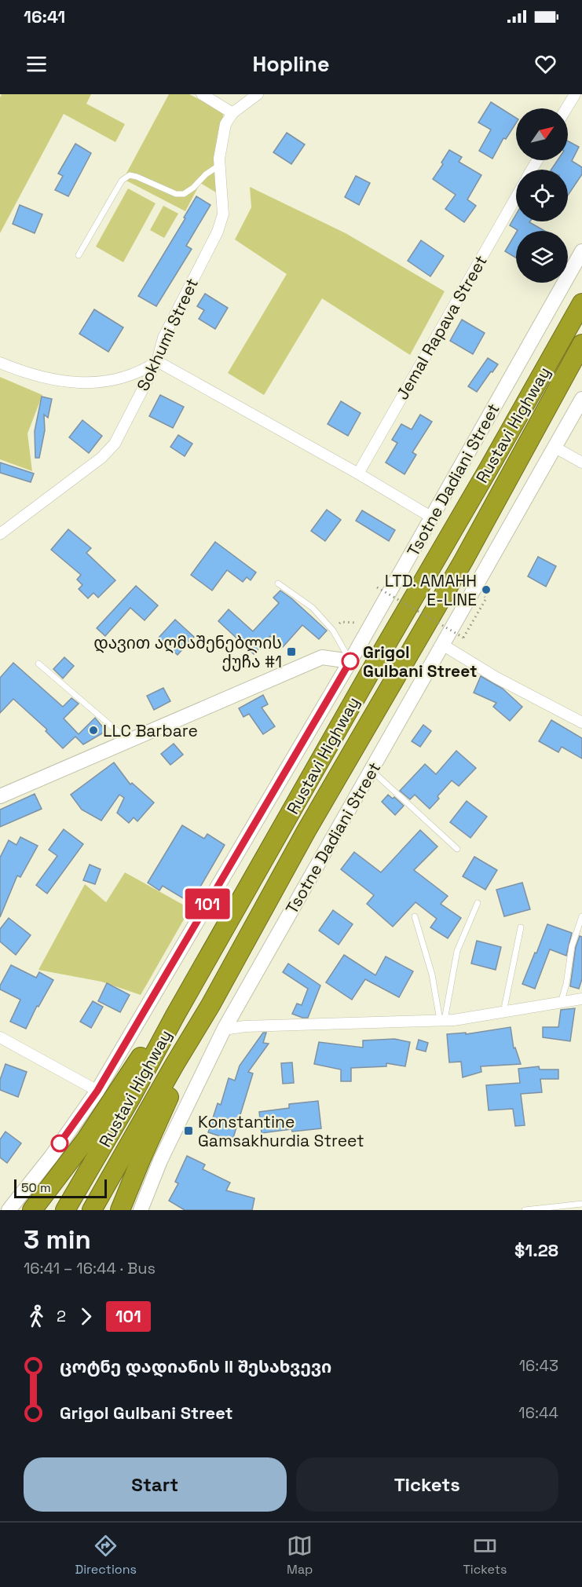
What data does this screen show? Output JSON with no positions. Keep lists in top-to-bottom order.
{
  "streets": {
    "highway": ["Rustavi Highway"],
    "street": ["Jemal Rapava Street", "Sokhumi Street", "Tsotne Dadiani Street"]
  },
  "places": {
    "other": ["LTD. AMAHH E-LINE", "Grigol Gulbani Street", "LLC Barbare"],
    "transit": ["დავით აღმაშენებლის ქუჩა #1", "Konstantine Gamsakhurdia Street"]
  },
  "lines": ["bus line 101"],
  "scale_bar": "50 m",
  "north": "top right",
  "page": {
    "status": "16:41",
    "header": "Hopline",
    "on_map": "101",
    "scale": "50 m",
    "heading": ["3 min", "16:41 – 16:44 · Bus", "$1.28"],
    "legs": ["2", "101"],
    "list": [
      {
        "name": "ცოტნე დადიანის II შესახვევი",
        "value": "16:43"
      },
      {
        "name": "Grigol Gulbani Street",
        "value": "16:44"
      }
    ],
    "buttons": ["Start", "Tickets"],
    "tabs": ["Directions", "Map", "Tickets"]
  }
}
